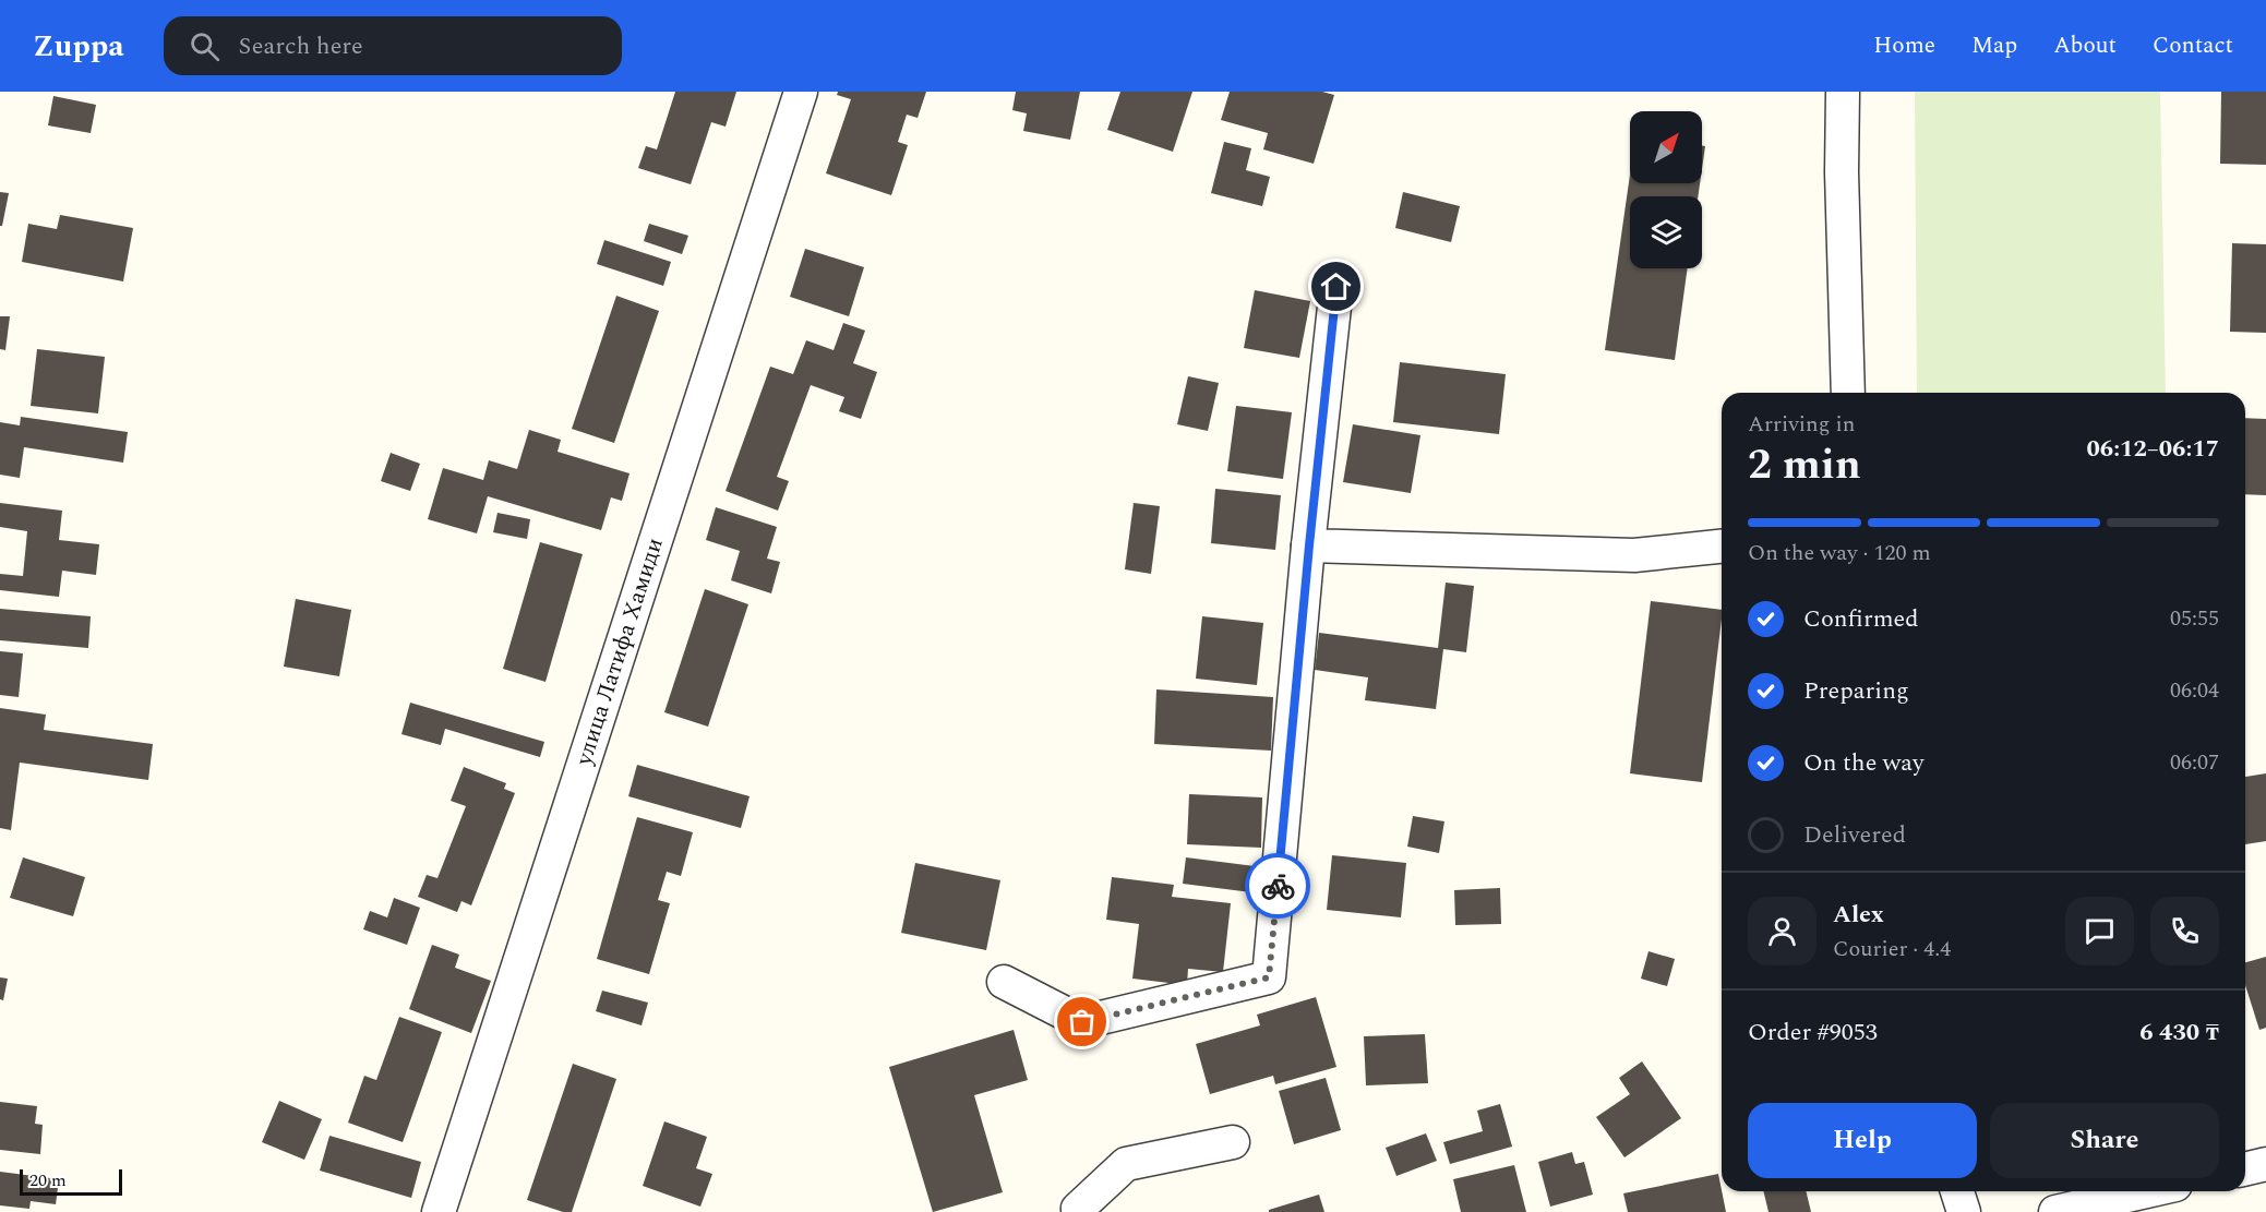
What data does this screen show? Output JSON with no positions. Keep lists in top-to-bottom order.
{
  "streets": {
    "street": ["улица Латифа Хамиди"]
  },
  "scale_bar": "20 m",
  "north": "top right",
  "page": {
    "header": "Zuppa",
    "search": "Search here",
    "nav": [
      "Home",
      "Map",
      "About",
      "Contact"
    ],
    "heading": ["2 min", "Arriving in", "06:12–06:17"],
    "panel": [
      "Alex",
      "Courier · 4.4",
      "Order #9053",
      "6 430 ₸"
    ],
    "bar": "On the way · 120 m",
    "list": [
      ["Confirmed", "05:55"],
      ["Preparing", "06:04"],
      ["On the way", "06:07"],
      "Delivered"
    ],
    "buttons": ["Help", "Share"],
    "scale": "20 m"
  }
}
